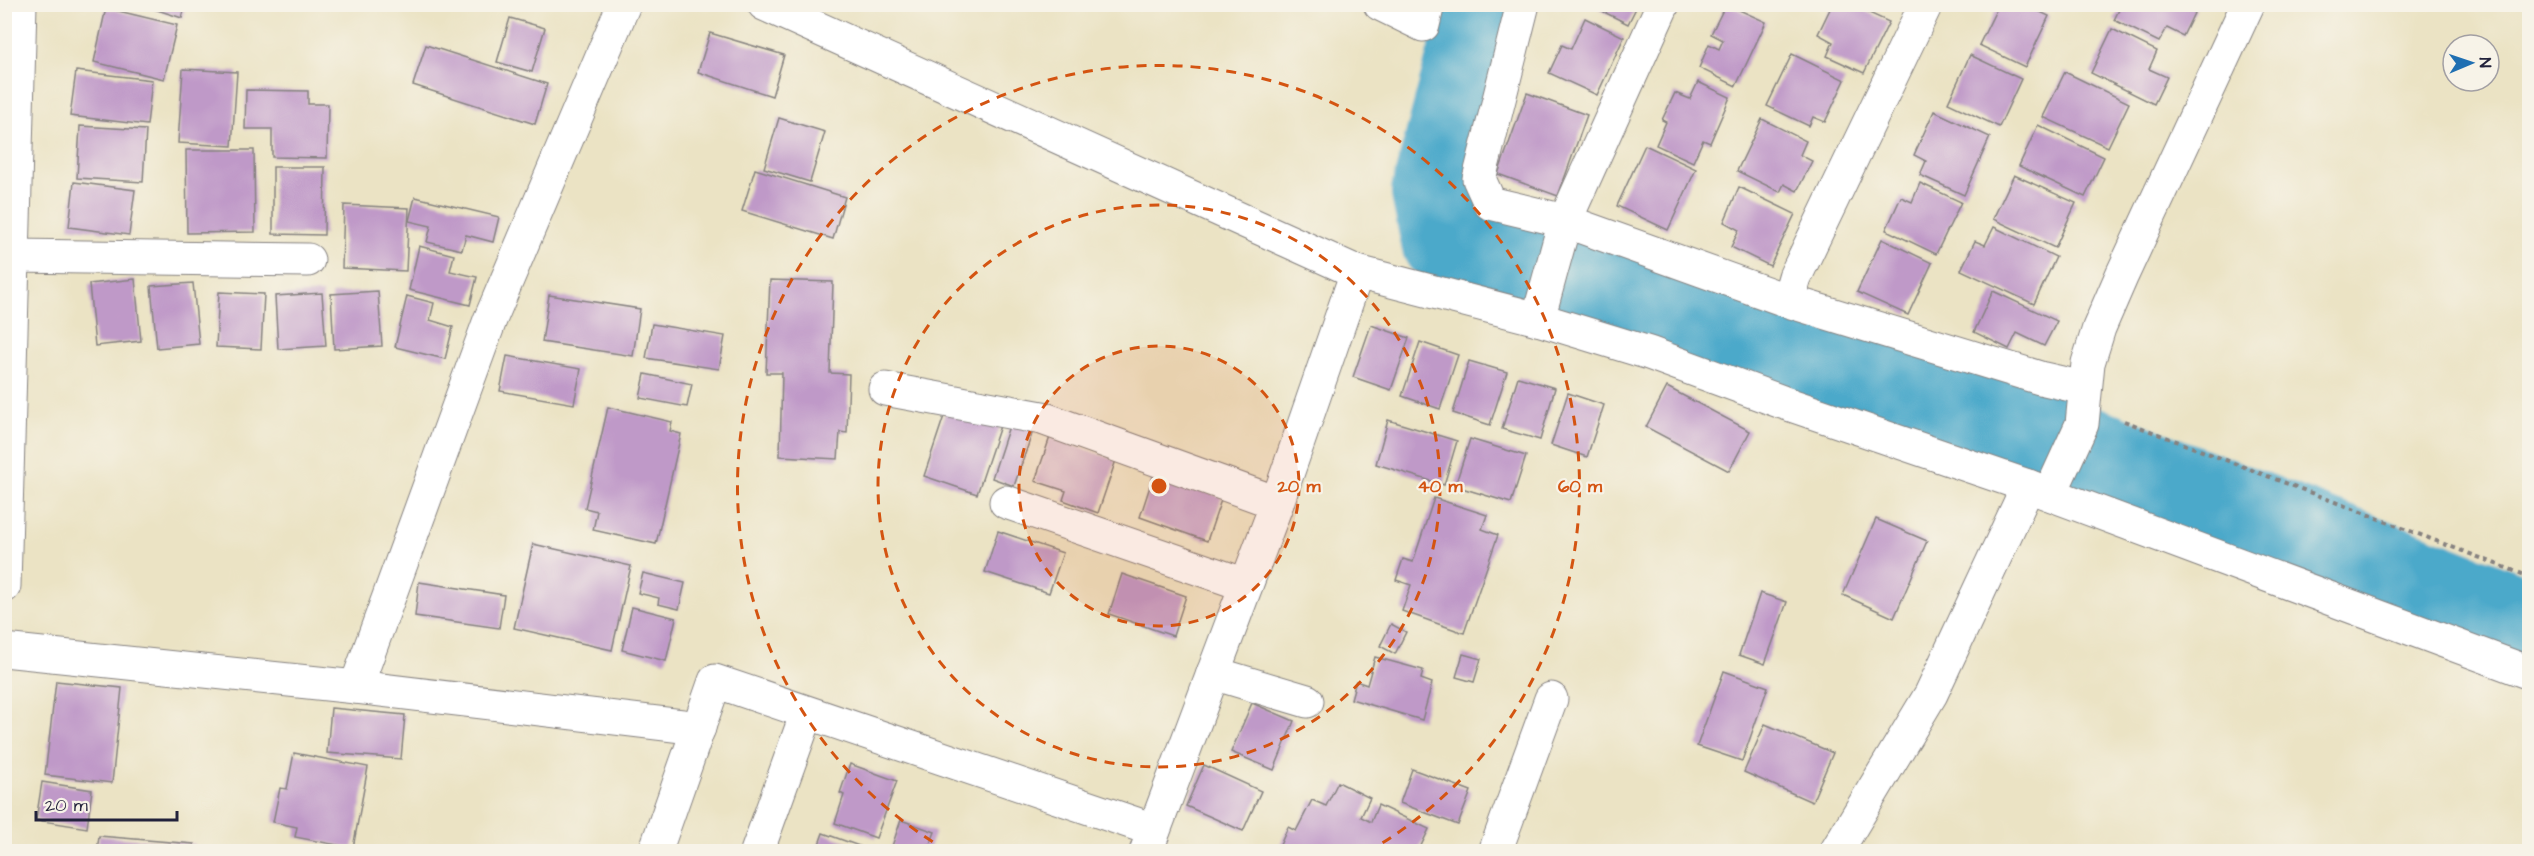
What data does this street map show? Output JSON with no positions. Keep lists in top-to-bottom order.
{
  "scale_bar": "20 m",
  "north": "right",
  "rings": ["20 m", "40 m", "60 m"]
}
